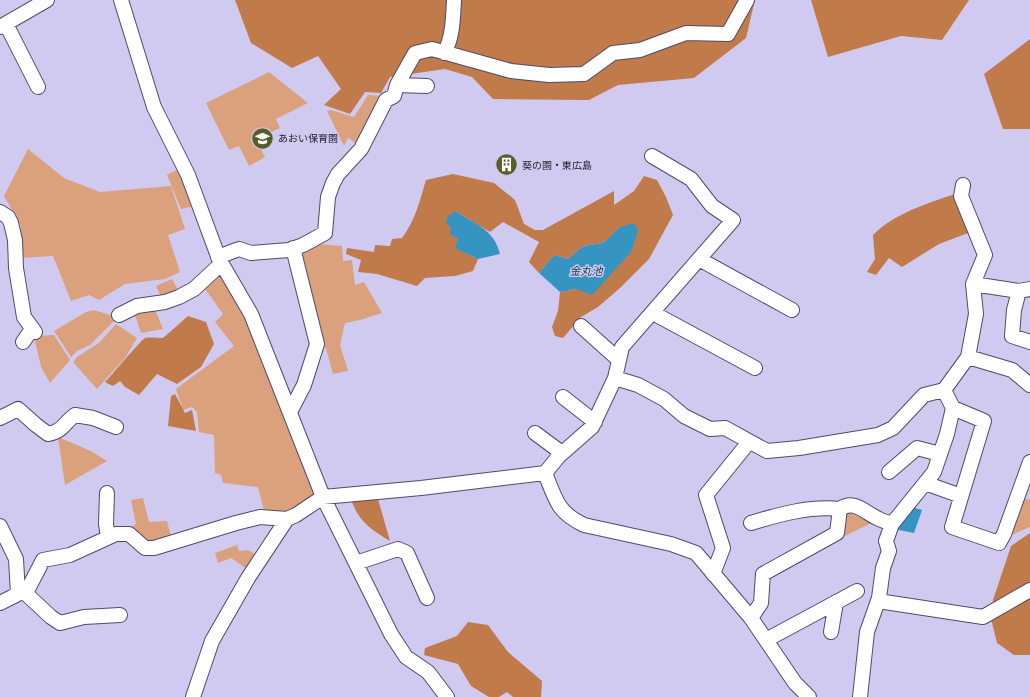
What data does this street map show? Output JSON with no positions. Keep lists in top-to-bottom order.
{
  "water": ["金丸池"],
  "places": {
    "school or university": ["あおい保育園"],
    "building": ["葵の園・東広島"]
  }
}
